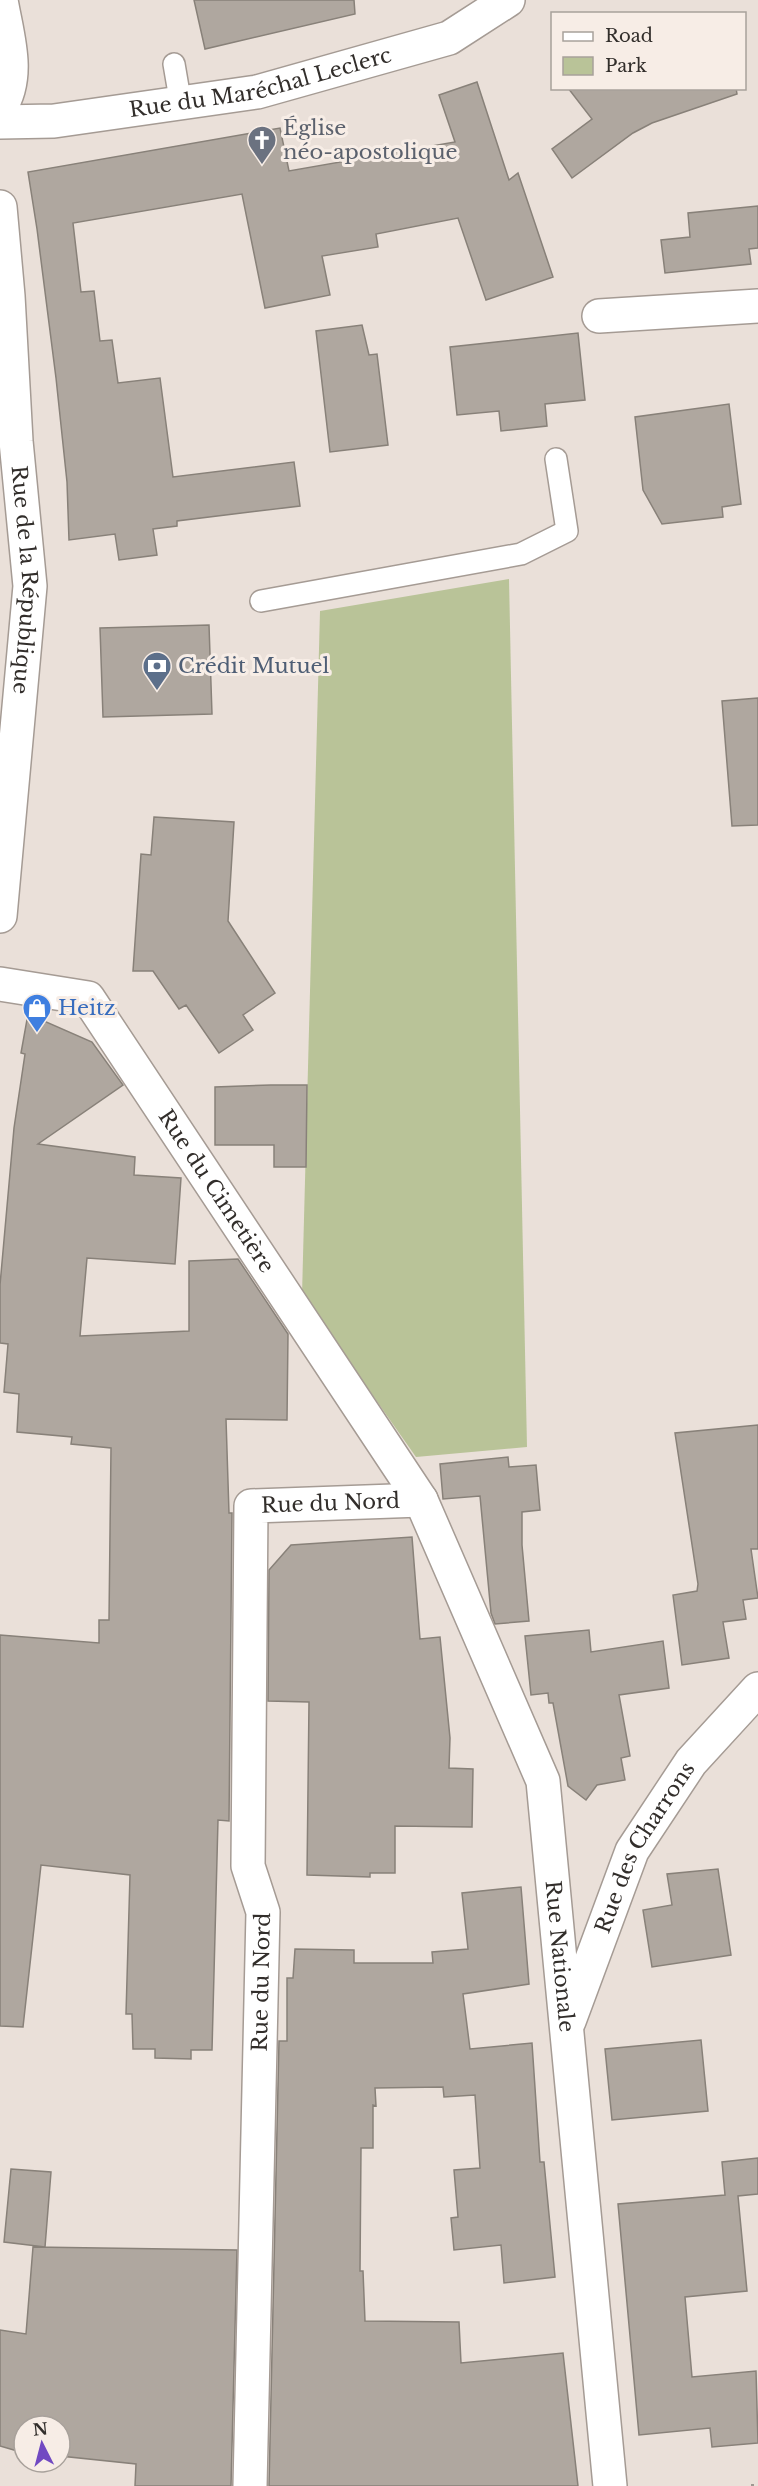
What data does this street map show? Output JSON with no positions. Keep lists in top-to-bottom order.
{
  "streets": {
    "street": [
      "Rue du Maréchal Leclerc",
      "Rue de la République",
      "Rue du Cimetière",
      "Rue du Nord",
      "Rue des Charrons",
      "Rue Nationale"
    ]
  },
  "crossings": [
    ["Rue du Cimetière", "Rue Nationale"],
    ["Rue du Nord", "Rue Nationale"],
    ["Rue des Charrons", "Rue Nationale"]
  ],
  "places": {
    "church": ["Église néo-apostolique"],
    "bank": ["Crédit Mutuel"],
    "shop": ["Heitz"]
  },
  "legend": ["Road", "Park"],
  "north": "top"
}
